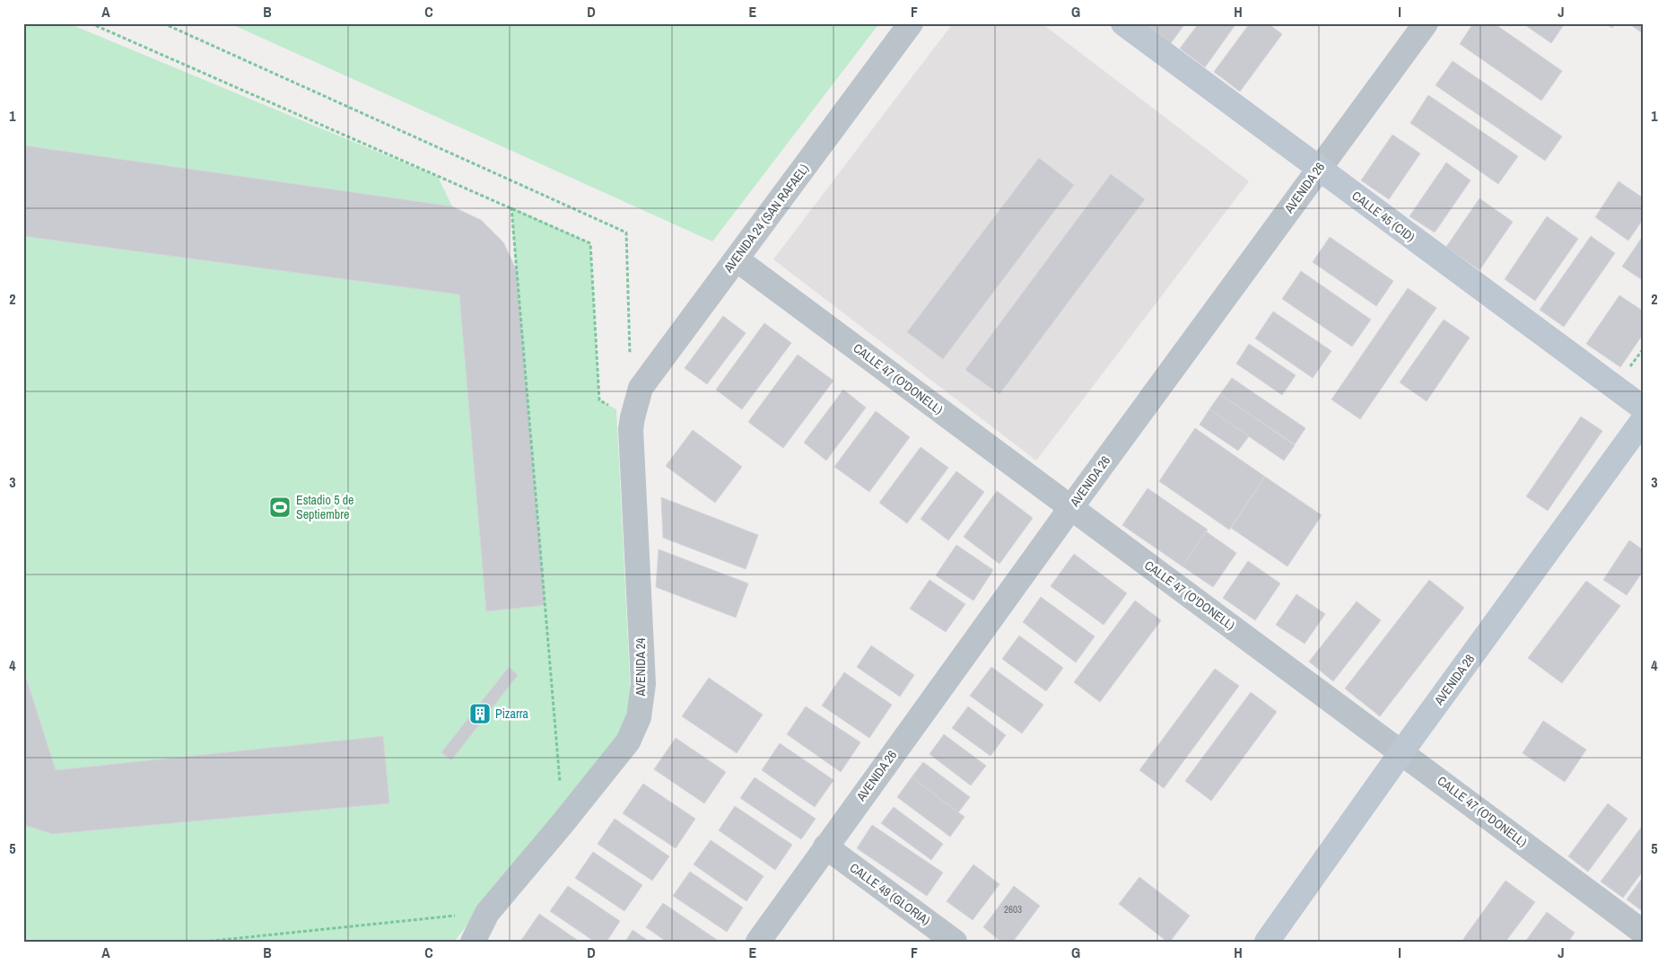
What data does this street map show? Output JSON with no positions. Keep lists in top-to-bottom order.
{
  "streets": {
    "street": [
      "AVENIDA 26",
      "CALLE 45 (CID)",
      "AVENIDA 24 (SAN RAFAEL)",
      "CALLE 47 (O'DONELL)",
      "AVENIDA 24",
      "AVENIDA 28",
      "CALLE 49 (GLORIA)"
    ]
  },
  "crossings": [
    ["AVENIDA 26", "CALLE 45 (CID)"],
    ["AVENIDA 26", "CALLE 47 (O'DONELL)"],
    ["AVENIDA 26", "CALLE 49 (GLORIA)"],
    ["AVENIDA 24 (SAN RAFAEL)", "CALLE 47 (O'DONELL)"],
    ["AVENIDA 24 (SAN RAFAEL)", "AVENIDA 24"],
    ["CALLE 47 (O'DONELL)", "AVENIDA 28"]
  ],
  "places": {
    "sports": ["Estadio 5 de Septiembre"],
    "building": ["Pizarra"]
  },
  "house_numbers": ["2603"],
  "grid": {
    "columns": [
      "A",
      "B",
      "C",
      "D",
      "E",
      "F",
      "G",
      "H",
      "I",
      "J"
    ],
    "rows": [
      "1",
      "2",
      "3",
      "4",
      "5"
    ]
  }
}
